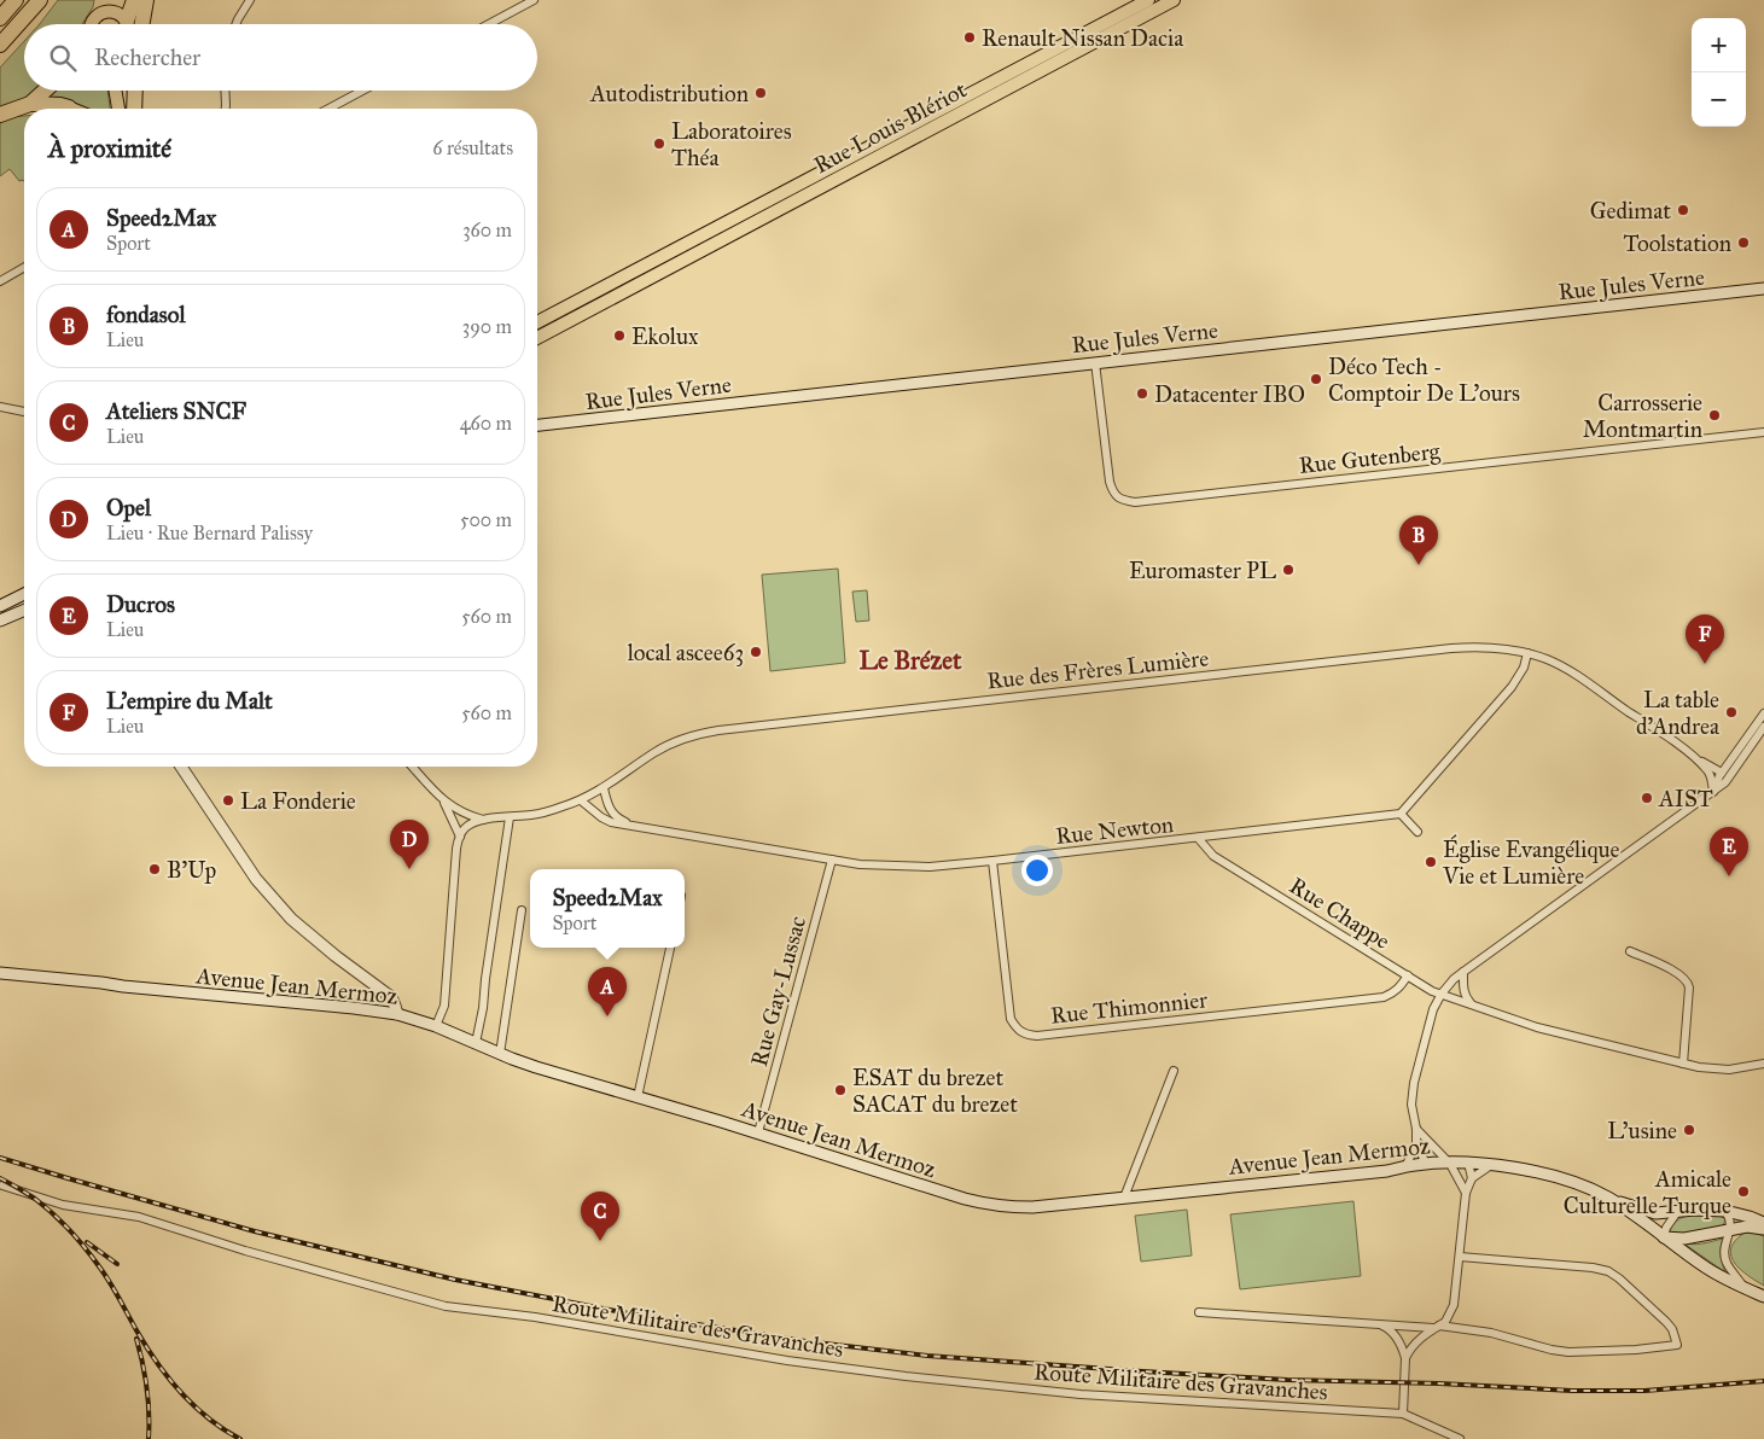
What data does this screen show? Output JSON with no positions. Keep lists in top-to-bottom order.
{
  "streets": {
    "main road": ["Rue Louis Blériot", "Rue Jules Verne", "Avenue Jean Mermoz"],
    "street": [
      "Rue Gutenberg",
      "Rue des Frères Lumière",
      "Rue Newton",
      "Rue Chappe",
      "Rue Gay-Lussac",
      "Rue Thimonnier",
      "Route Militaire des Gravanches"
    ]
  },
  "crossings": [
    ["Rue Jules Verne", "Rue Gutenberg"],
    ["Rue des Frères Lumière", "Rue Newton"],
    ["Rue Newton", "Rue Chappe"],
    ["Rue Newton", "Rue Gay-Lussac"],
    ["Rue Newton", "Rue Thimonnier"],
    ["Rue Chappe", "Rue Thimonnier"],
    ["Avenue Jean Mermoz", "Rue Gay-Lussac"]
  ],
  "districts": ["Le Brézet"],
  "places": [
    "Renault Nissan Dacia",
    "Autodistribution",
    "Laboratoires Théa",
    "Gedimat",
    "Toolstation",
    "Ekolux",
    "Déco Tech - Comptoir De L'ours",
    "Datacenter IBO",
    "Carrosserie Montmartin",
    "Euromaster PL",
    "local ascee63",
    "La table d'Andrea",
    "AIST",
    "La Fonderie",
    "Église Evangélique Vie et Lumière",
    "B'Up",
    "ESAT du brezet SACAT du brezet",
    "L'usine",
    "Amicale Culturelle Turque"
  ],
  "page": {
    "map_buttons": ["+", "−"],
    "search": "Rechercher",
    "heading": ["À proximité", "6 résultats"],
    "list": [
      {
        "mark": "A",
        "name": "Speed2Max",
        "note": "Sport",
        "value": "360 m"
      },
      {
        "mark": "B",
        "name": "fondasol",
        "note": "Lieu",
        "value": "390 m"
      },
      {
        "mark": "C",
        "name": "Ateliers SNCF",
        "note": "Lieu",
        "value": "460 m"
      },
      {
        "mark": "D",
        "name": "Opel",
        "note": "Lieu · Rue Bernard Palissy",
        "value": "500 m"
      },
      {
        "mark": "E",
        "name": "Ducros",
        "note": "Lieu",
        "value": "560 m"
      },
      {
        "mark": "F",
        "name": "L'empire du Malt",
        "note": "Lieu",
        "value": "560 m"
      }
    ],
    "pins": [
      "B",
      "F",
      "D",
      "E",
      "A",
      "C"
    ],
    "popup": ["Speed2Max", "Sport"]
  }
}
